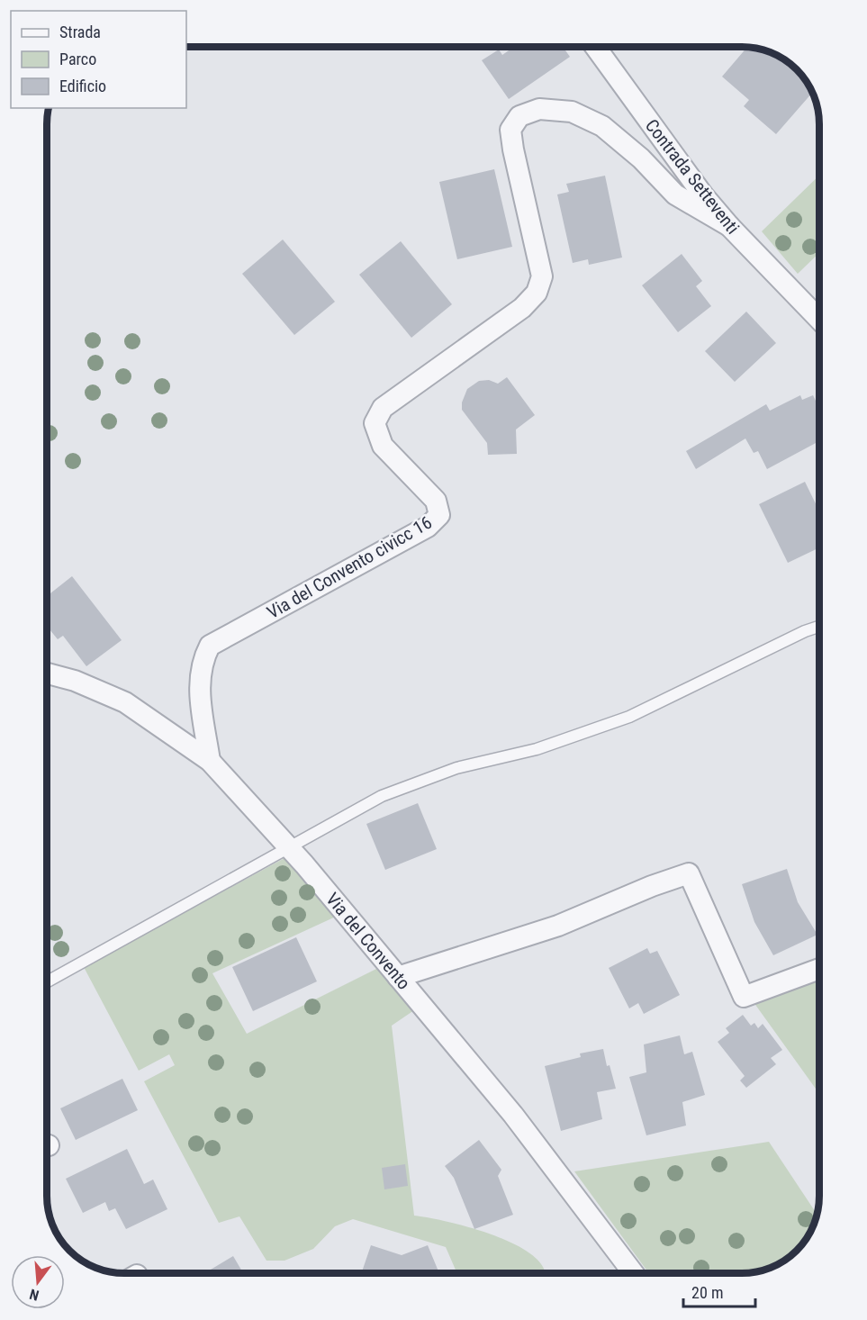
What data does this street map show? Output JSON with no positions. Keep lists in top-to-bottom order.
{
  "streets": {
    "street": ["Contrada Setteventi", "Via del Convento civicc 16", "Via del Convento"]
  },
  "crossings": [
    ["Contrada Setteventi", "Via del Convento civicc 16"],
    ["Via del Convento civicc 16", "Via del Convento"]
  ],
  "legend": ["Strada", "Parco", "Edificio"],
  "scale_bar": "20 m",
  "north": "bottom"
}
